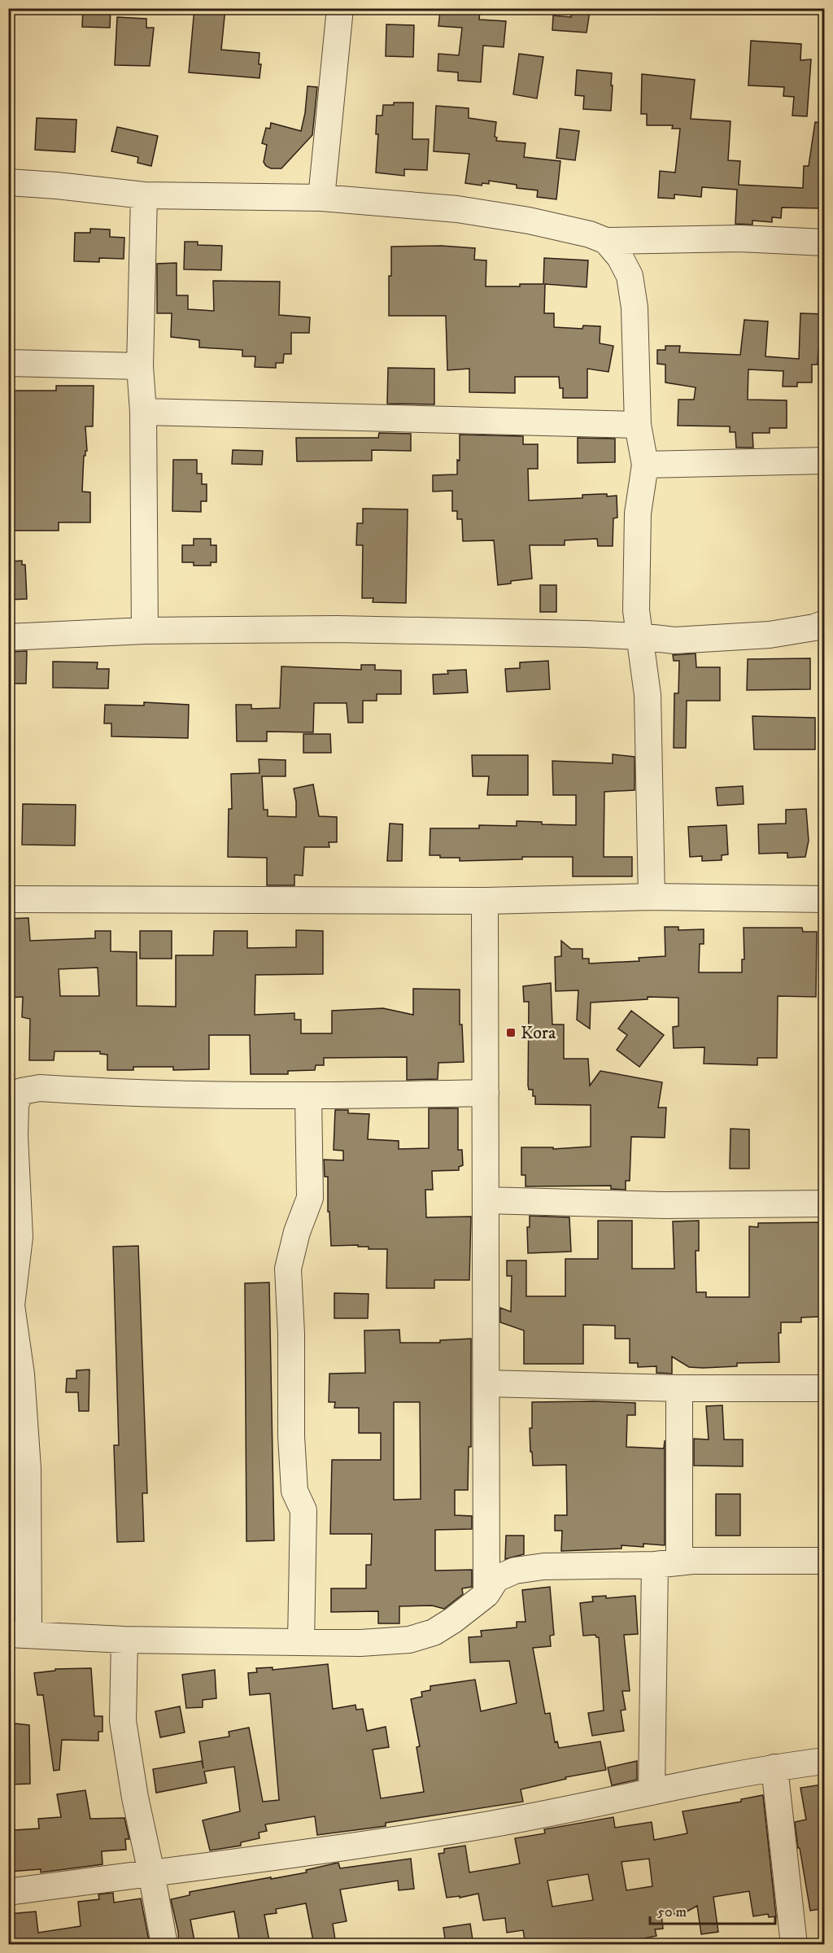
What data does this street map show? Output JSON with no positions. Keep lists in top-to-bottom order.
{
  "places": {
    "transit": ["Kora"]
  },
  "scale_bar": "50 m"
}
